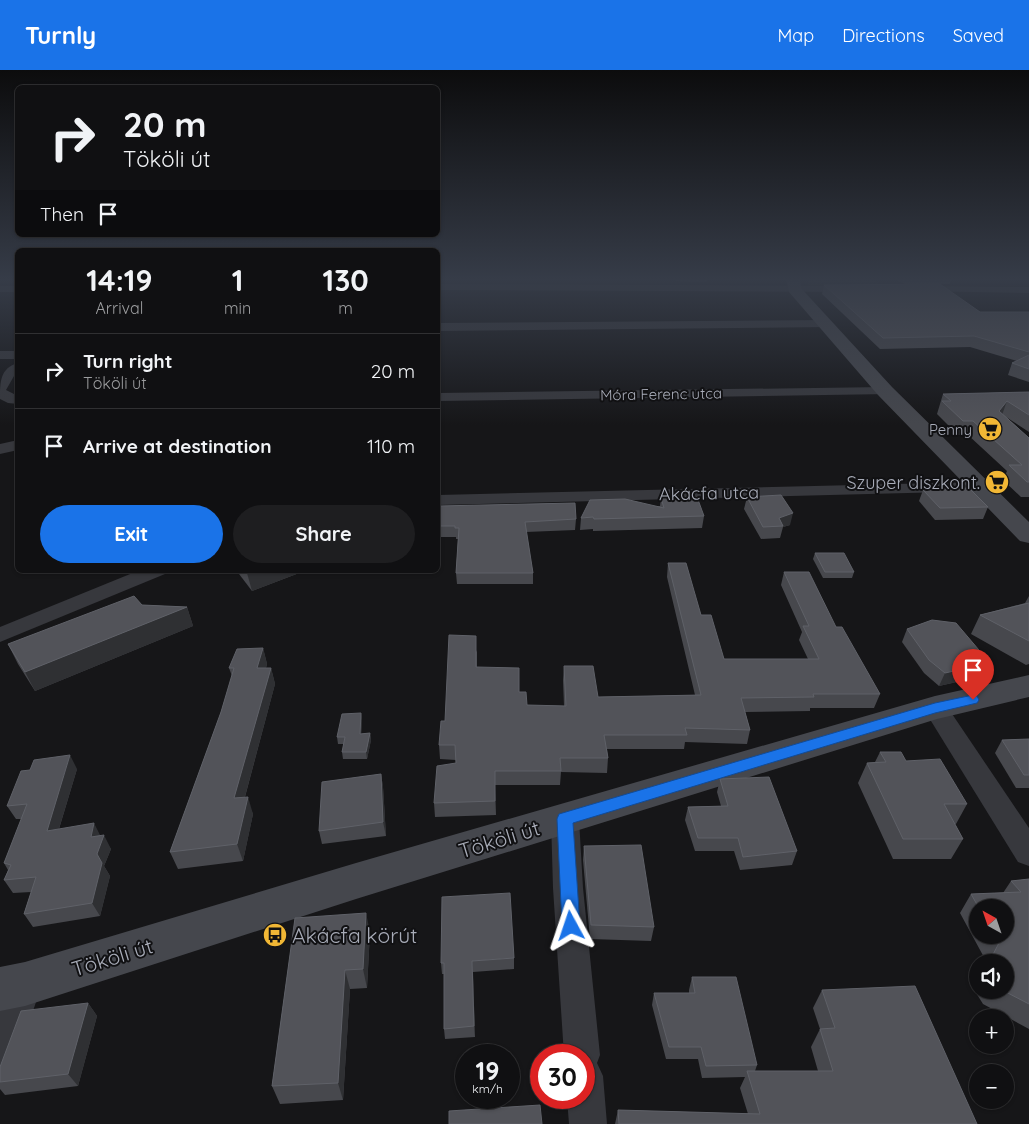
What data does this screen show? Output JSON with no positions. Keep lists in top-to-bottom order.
{
  "streets": {
    "street": ["Móra Ferenc utca", "Akácfa utca", "Tököli út"]
  },
  "places": {
    "supermarket": ["Penny", "Szuper diszkont."],
    "bus stop": ["Akácfa körút"]
  },
  "north": "top left",
  "page": {
    "header": "Turnly",
    "nav": ["Map", "Directions", "Saved"],
    "turn": ["20 m", "Tököli út"],
    "then": "Then",
    "eta": [
      "14:19",
      "Arrival",
      "1",
      "min",
      "130",
      "m"
    ],
    "list": [
      {
        "name": "Turn right",
        "note": "Tököli út",
        "value": "20 m"
      },
      {
        "name": "Arrive at destination",
        "value": "110 m"
      }
    ],
    "buttons": ["Exit", "Share"],
    "map_buttons": ["+", "−"],
    "speed": "19 km/h",
    "limit": "30"
  }
}
